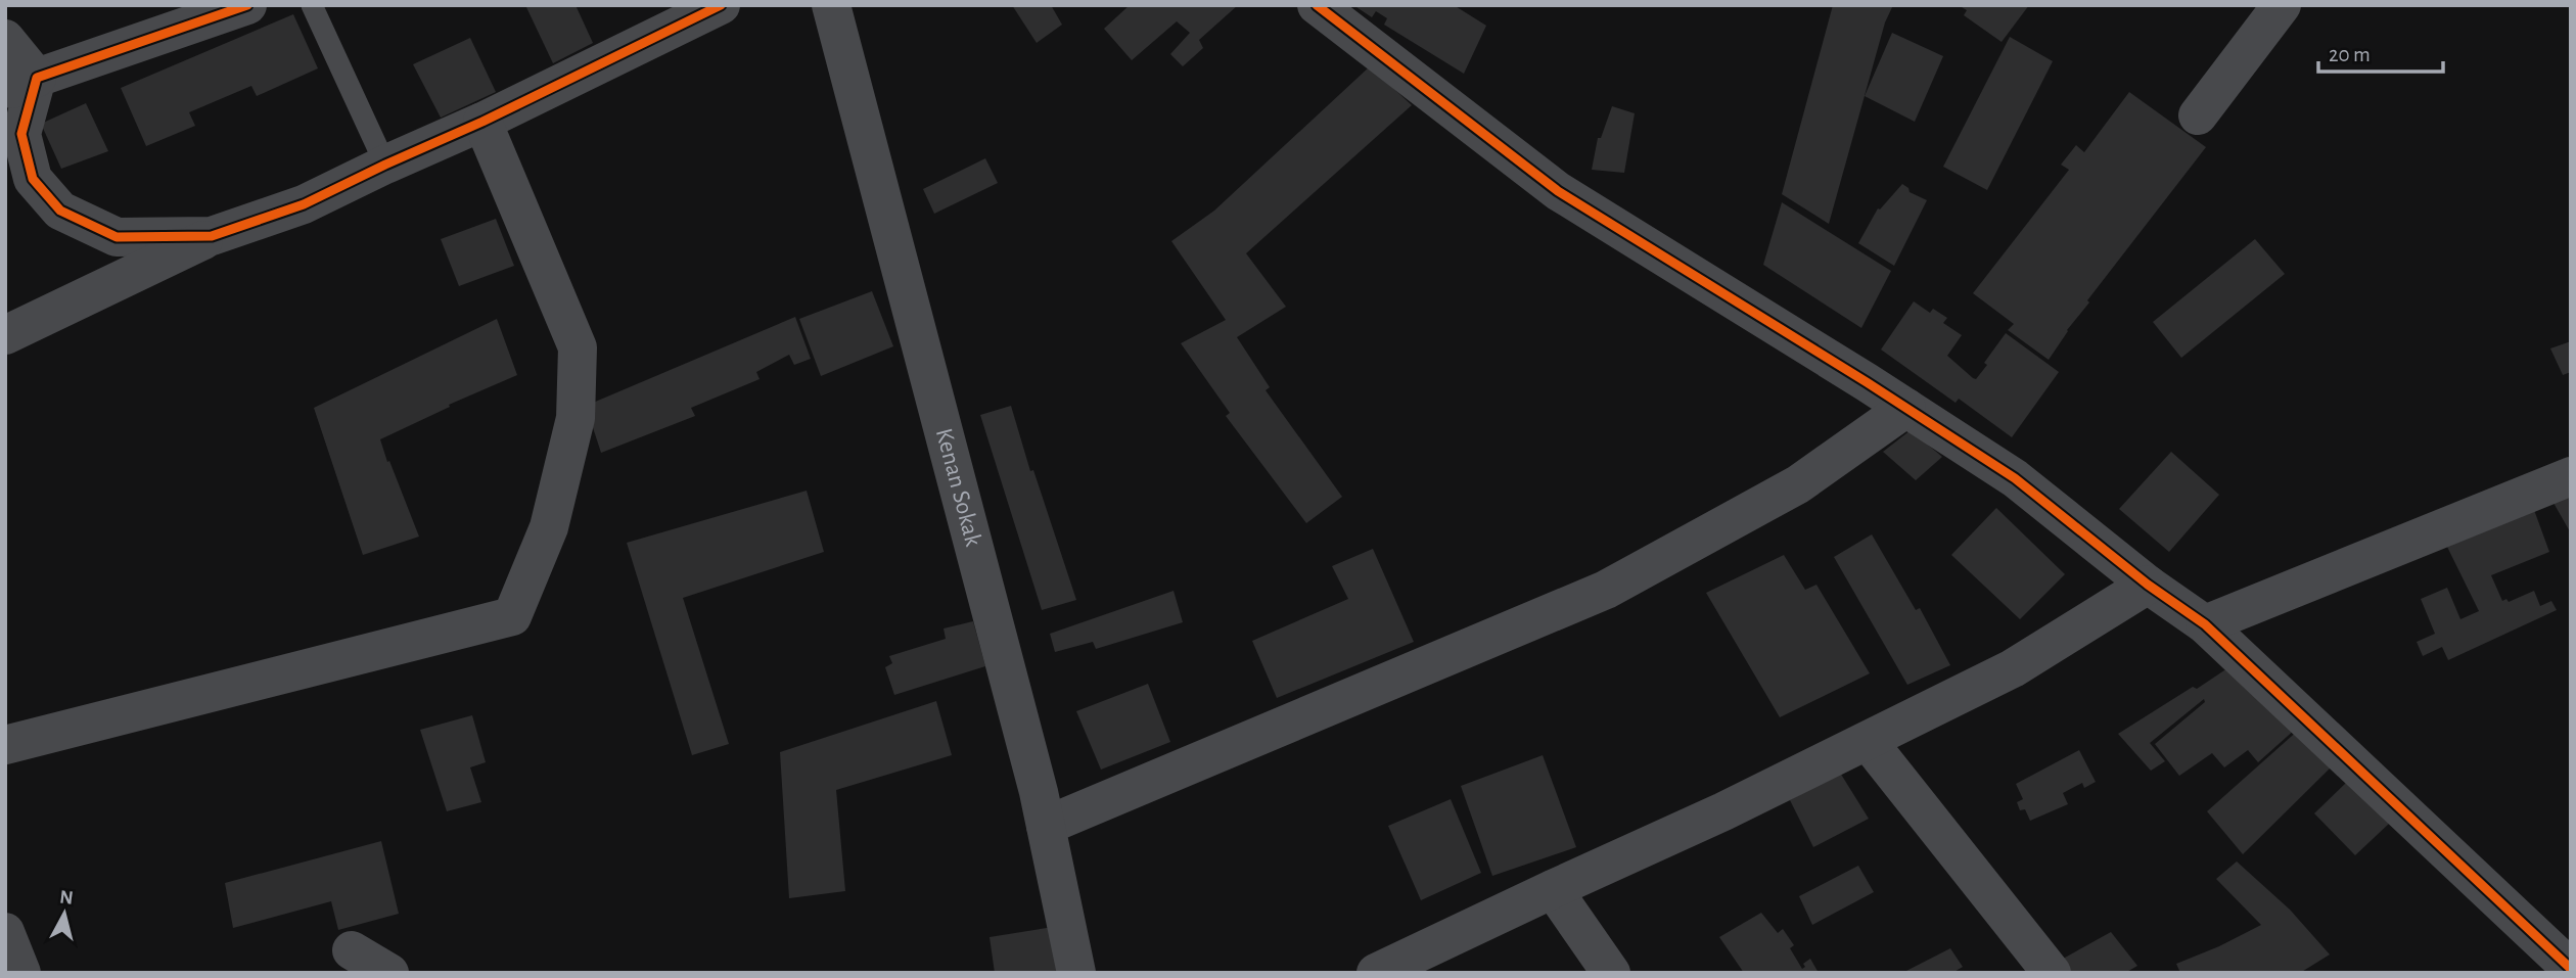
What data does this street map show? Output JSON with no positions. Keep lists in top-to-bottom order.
{
  "streets": {
    "street": ["Kenan Sokak"]
  },
  "scale_bar": "20 m",
  "north": "top"
}
